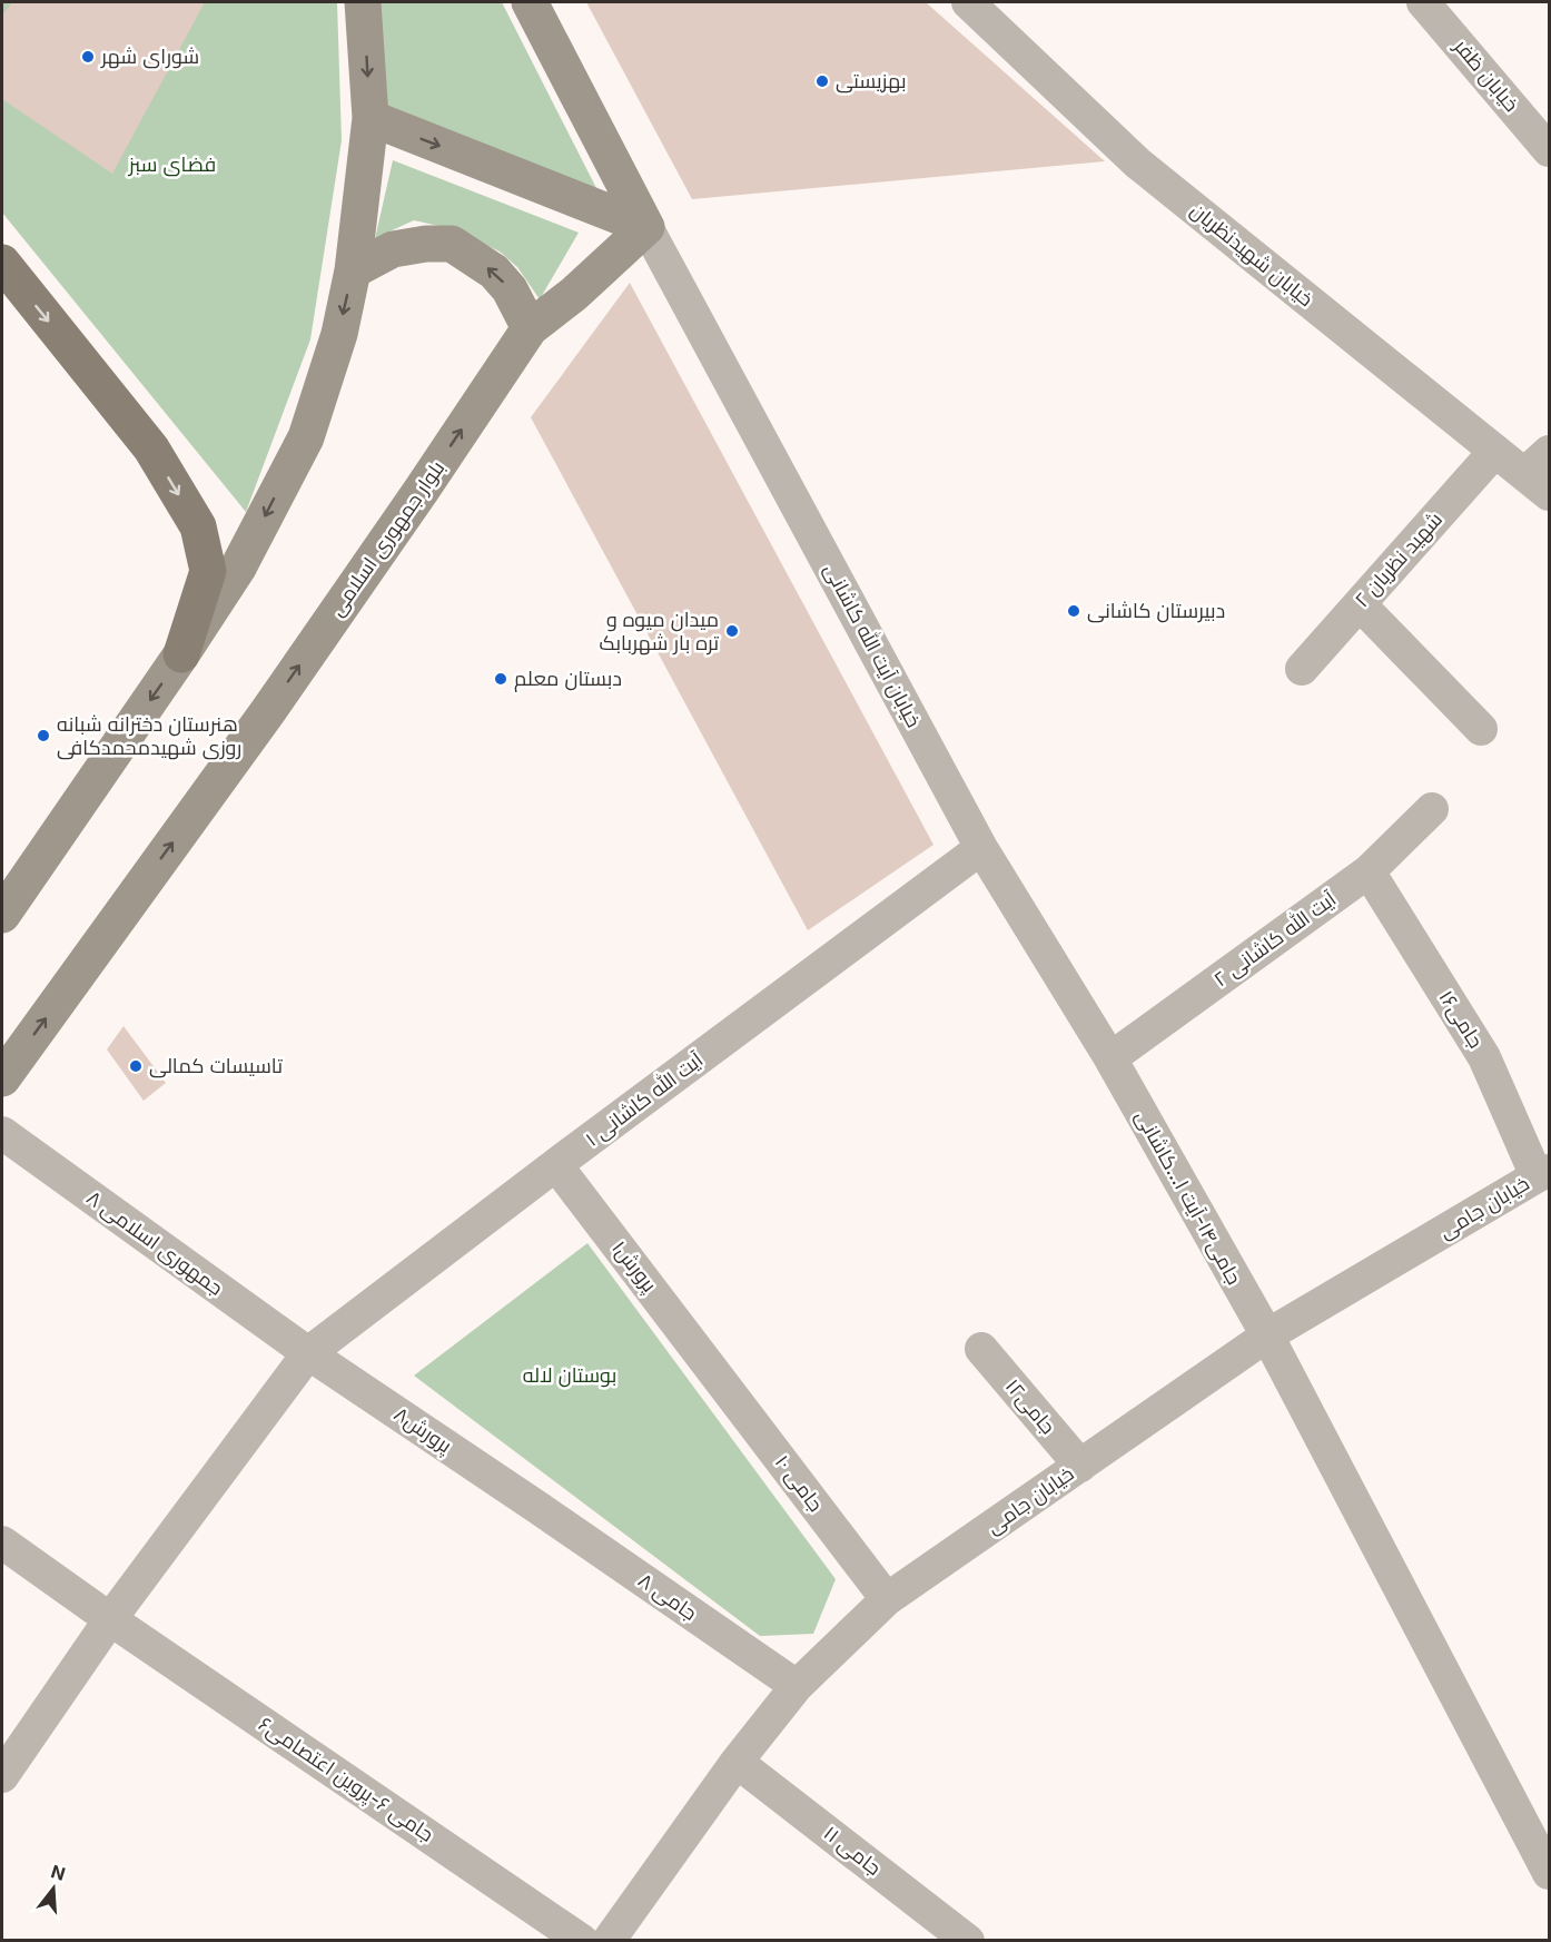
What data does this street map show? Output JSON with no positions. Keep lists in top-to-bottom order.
{
  "streets": {
    "street": [
      "خیابان ظفر",
      "خیابان شهیدنظریان",
      "بلوار جمهوری اسلامی",
      "شهید نظریان ۲",
      "خیابان آیت الله کاشانی",
      "آیت الله کاشانی ۲",
      "جامی۱۶",
      "آیت الله کاشانی ۱",
      "جامی۱۴-آیت ا...کاشانی",
      "خیابان جامی",
      "جمهوری اسلامی ۸",
      "پرورش۱",
      "جامی۱۲",
      "پرورش۸",
      "جامی ۱۰",
      "جامی ۸",
      "جامی ۶-پروین اعتصامی۶",
      "جامی ۱۱"
    ]
  },
  "crossings": [
    ["خیابان شهیدنظریان", "شهید نظریان ۲"],
    ["بلوار جمهوری اسلامی", "خیابان آیت الله کاشانی"],
    ["خیابان آیت الله کاشانی", "آیت الله کاشانی ۲"],
    ["خیابان آیت الله کاشانی", "آیت الله کاشانی ۱"],
    ["خیابان آیت الله کاشانی", "جامی۱۴-آیت ا...کاشانی"],
    ["آیت الله کاشانی ۲", "جامی۱۶"],
    ["آیت الله کاشانی ۲", "جامی۱۴-آیت ا...کاشانی"],
    ["جامی۱۶", "خیابان جامی"],
    ["آیت الله کاشانی ۱", "جمهوری اسلامی ۸"],
    ["آیت الله کاشانی ۱", "پرورش۱"],
    ["آیت الله کاشانی ۱", "پرورش۸"],
    ["آیت الله کاشانی ۱", "جامی ۶-پروین اعتصامی۶"],
    ["جامی۱۴-آیت ا...کاشانی", "خیابان جامی"],
    ["خیابان جامی", "جامی۱۲"],
    ["خیابان جامی", "جامی ۱۰"],
    ["خیابان جامی", "جامی ۸"],
    ["خیابان جامی", "جامی ۱۱"],
    ["جمهوری اسلامی ۸", "پرورش۸"],
    ["پرورش۱", "جامی ۱۰"],
    ["پرورش۸", "جامی ۸"]
  ],
  "parks": ["فضای سبز", "بوستان لاله"],
  "places": [
    "شورای شهر",
    "بهزیستی",
    "دبیرستان کاشانی",
    "میدان میوه و تره بار شهربابک",
    "دبستان معلم",
    "هنرستان دخترانه شبانه روزی شهیدمحمدکافی",
    "تاسیسات کمالی"
  ],
  "north": "top"
}
